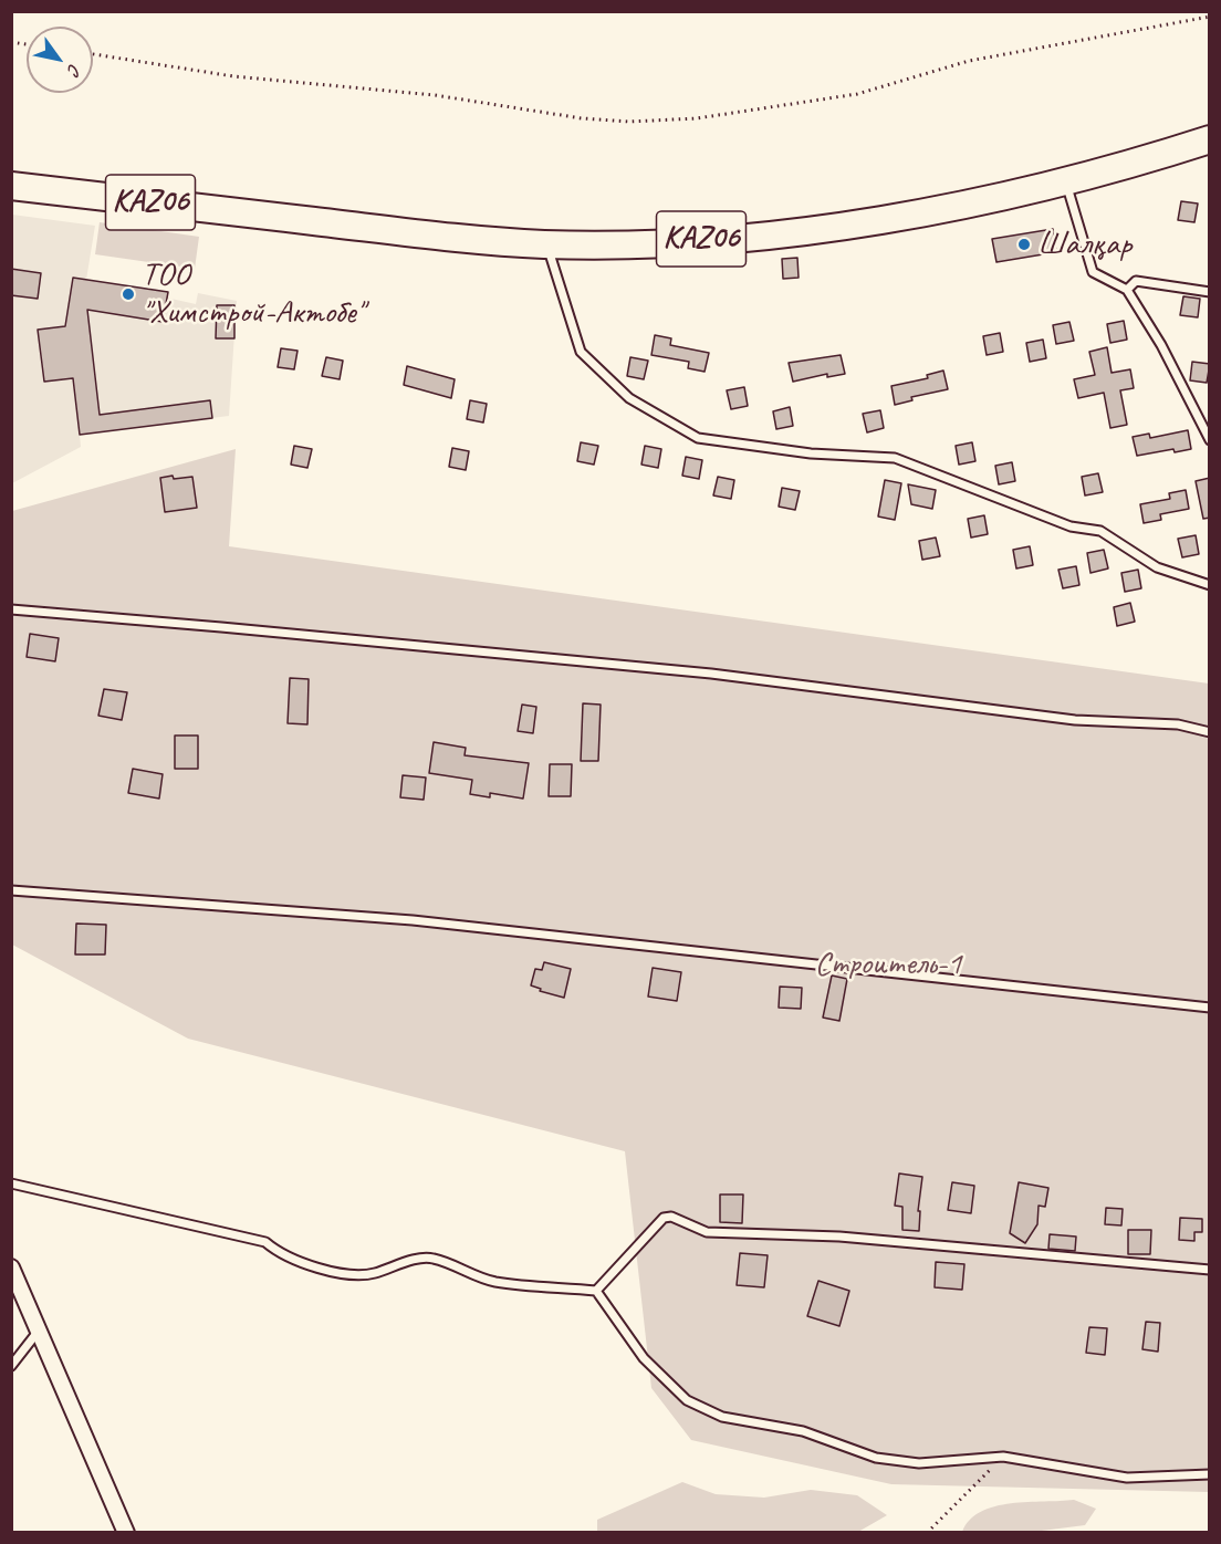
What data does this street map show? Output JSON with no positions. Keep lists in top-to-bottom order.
{
  "streets": {
    "highway": ["KАZ06"]
  },
  "parks": ["Строитель-1"],
  "places": ["Шалқар", "ТОО \"Химстрой-Актобе\""],
  "north": "bottom right"
}
